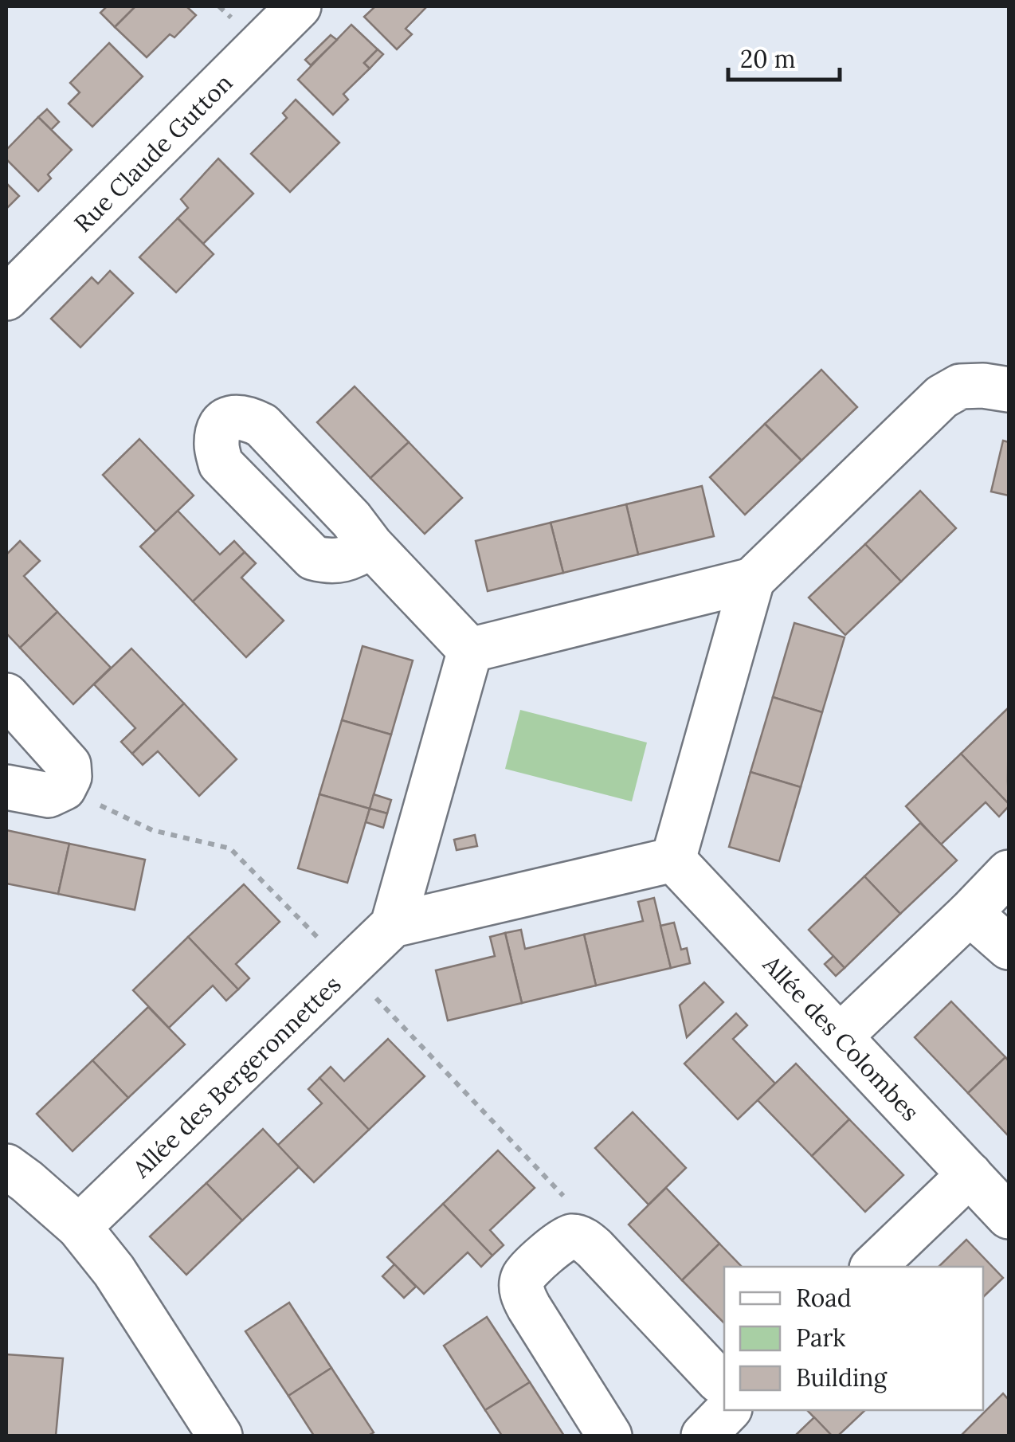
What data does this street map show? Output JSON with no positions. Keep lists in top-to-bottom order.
{
  "streets": {
    "street": ["Rue Claude Gutton", "Allée des Colombes", "Allée des Bergeronnettes"]
  },
  "legend": ["Road", "Park", "Building"],
  "scale_bar": "20 m"
}
